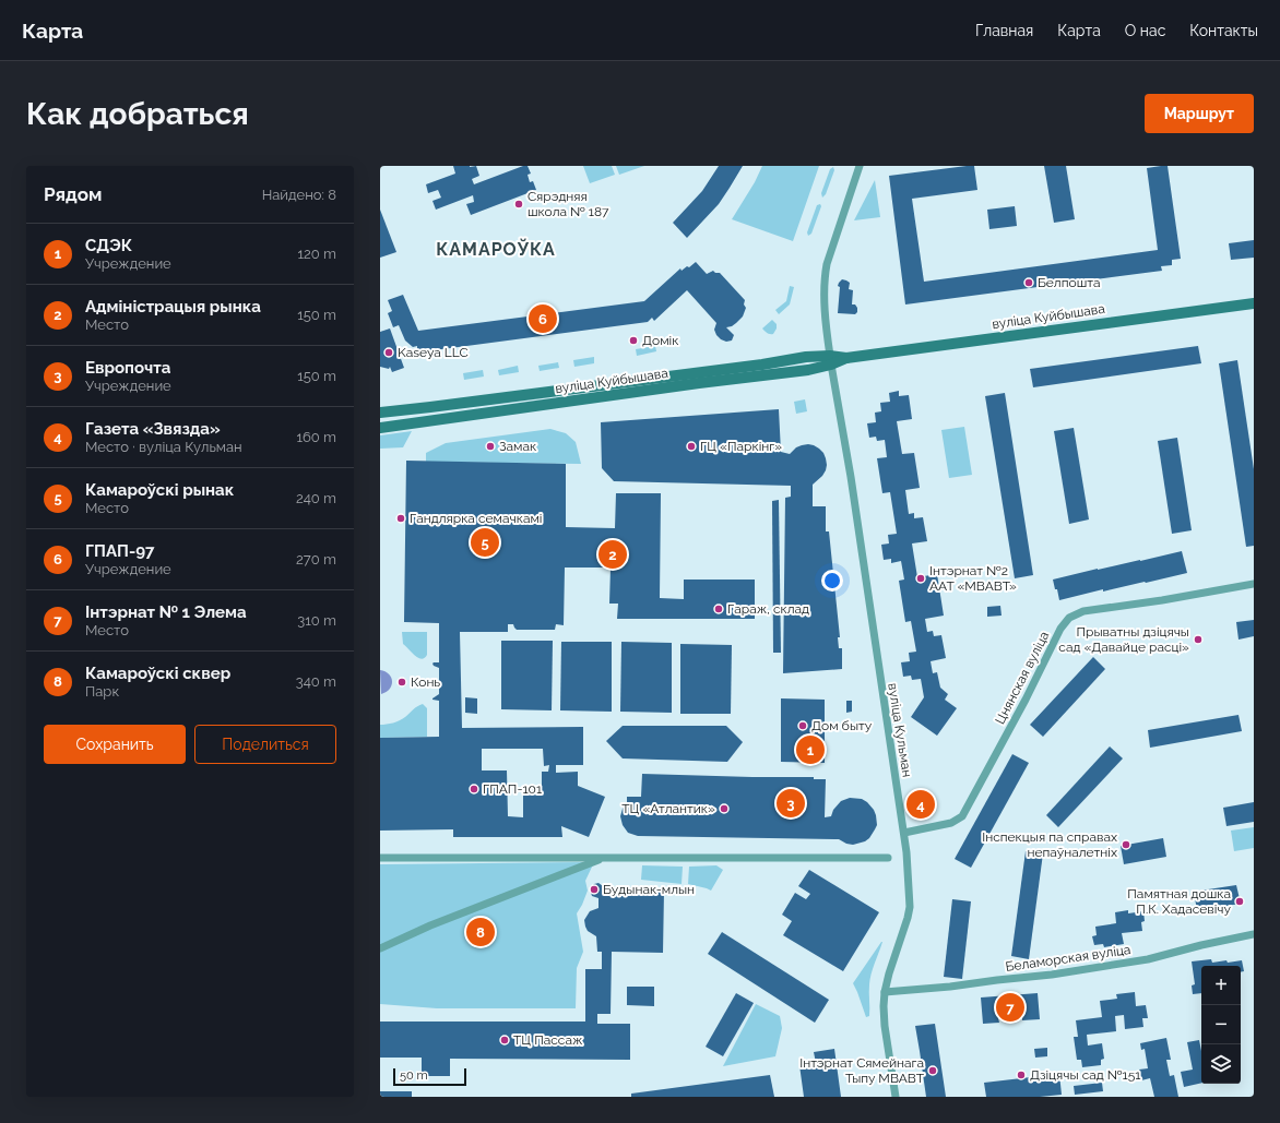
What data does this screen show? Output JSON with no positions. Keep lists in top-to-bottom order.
{
  "streets": {
    "main road": ["вуліца Куйбышава"],
    "street": ["Цнянская вуліца", "вуліца Кульман", "Беламорская вуліца"]
  },
  "crossings": [
    ["вуліца Куйбышава", "вуліца Кульман"],
    ["Цнянская вуліца", "вуліца Кульман"],
    ["вуліца Кульман", "Беламорская вуліца"]
  ],
  "districts": ["КАМАРОЎКА"],
  "places": [
    "Сярэдняя школа № 187",
    "Белпошта",
    "Домік",
    "Kaseya LLC",
    "Замак",
    "ГЦ «Паркінг»",
    "Гандлярка семачкамі",
    "Інтэрнат №2 ААТ «МВАВТ»",
    "Гараж, склад",
    "Прыватны дзіцячы сад «Давайце расці»",
    "Конь",
    "Дом быту",
    "ГПАП-101",
    "ТЦ «Атлантик»",
    "Інспекцыя па справах непаўналетніх",
    "Будынак-млын",
    "Памятная дошка П.К. Хадасевічу",
    "ТЦ Пассаж",
    "Інтэрнат Сямейнага Тыпу МВАВТ",
    "Дзіцячы сад №151"
  ],
  "scale_bar": "50 m",
  "page": {
    "header": "Карта",
    "nav": [
      "Главная",
      "Карта",
      "О нас",
      "Контакты"
    ],
    "buttons": [
      "Маршрут",
      ["Сохранить", "Поделиться"]
    ],
    "title": "Как добраться",
    "heading": ["Рядом", "Найдено: 8"],
    "list": [
      {
        "mark": "1",
        "name": "СДЭК",
        "note": "Учреждение",
        "value": "120 m"
      },
      {
        "mark": "2",
        "name": "Адміністрацыя рынка",
        "note": "Место",
        "value": "150 m"
      },
      {
        "mark": "3",
        "name": "Европочта",
        "note": "Учреждение",
        "value": "150 m"
      },
      {
        "mark": "4",
        "name": "Газета «Звязда»",
        "note": "Место · вуліца Кульман",
        "value": "160 m"
      },
      {
        "mark": "5",
        "name": "Камароўскі рынак",
        "note": "Место",
        "value": "240 m"
      },
      {
        "mark": "6",
        "name": "ГПАП-97",
        "note": "Учреждение",
        "value": "270 m"
      },
      {
        "mark": "7",
        "name": "Інтэрнат № 1 Элема",
        "note": "Место",
        "value": "310 m"
      },
      {
        "mark": "8",
        "name": "Камароўскі сквер",
        "note": "Парк",
        "value": "340 m"
      }
    ],
    "pins": [
      "6",
      "5",
      "2",
      "1",
      "3",
      "4",
      "8",
      "7"
    ],
    "map_buttons": ["+", "−"],
    "scale": "50 m"
  }
}
